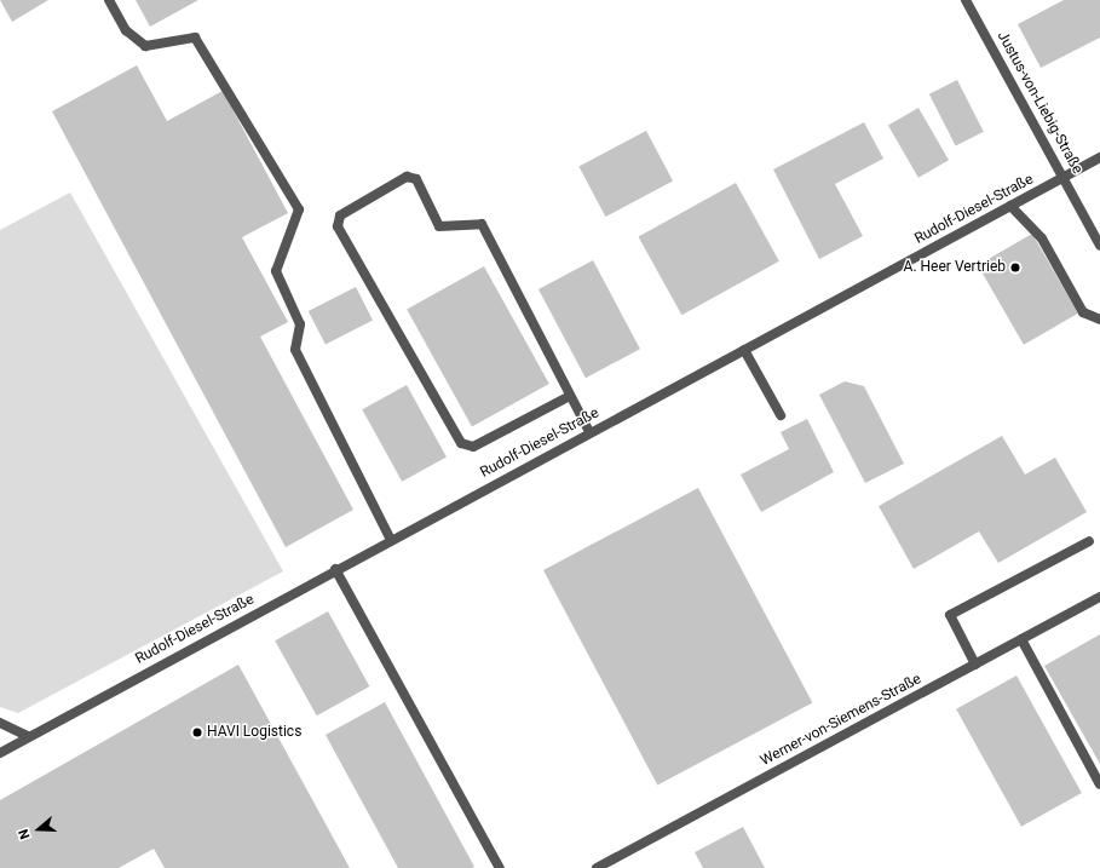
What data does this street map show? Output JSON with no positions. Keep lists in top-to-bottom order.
{
  "streets": {
    "street": ["Justus-von-Liebig-Straße", "Rudolf-Diesel-Straße", "Werner-von-Siemens-Straße"]
  },
  "crossings": [
    ["Justus-von-Liebig-Straße", "Rudolf-Diesel-Straße"]
  ],
  "places": ["A. Heer Vertrieb", "HAVI Logistics"],
  "north": "left"
}
